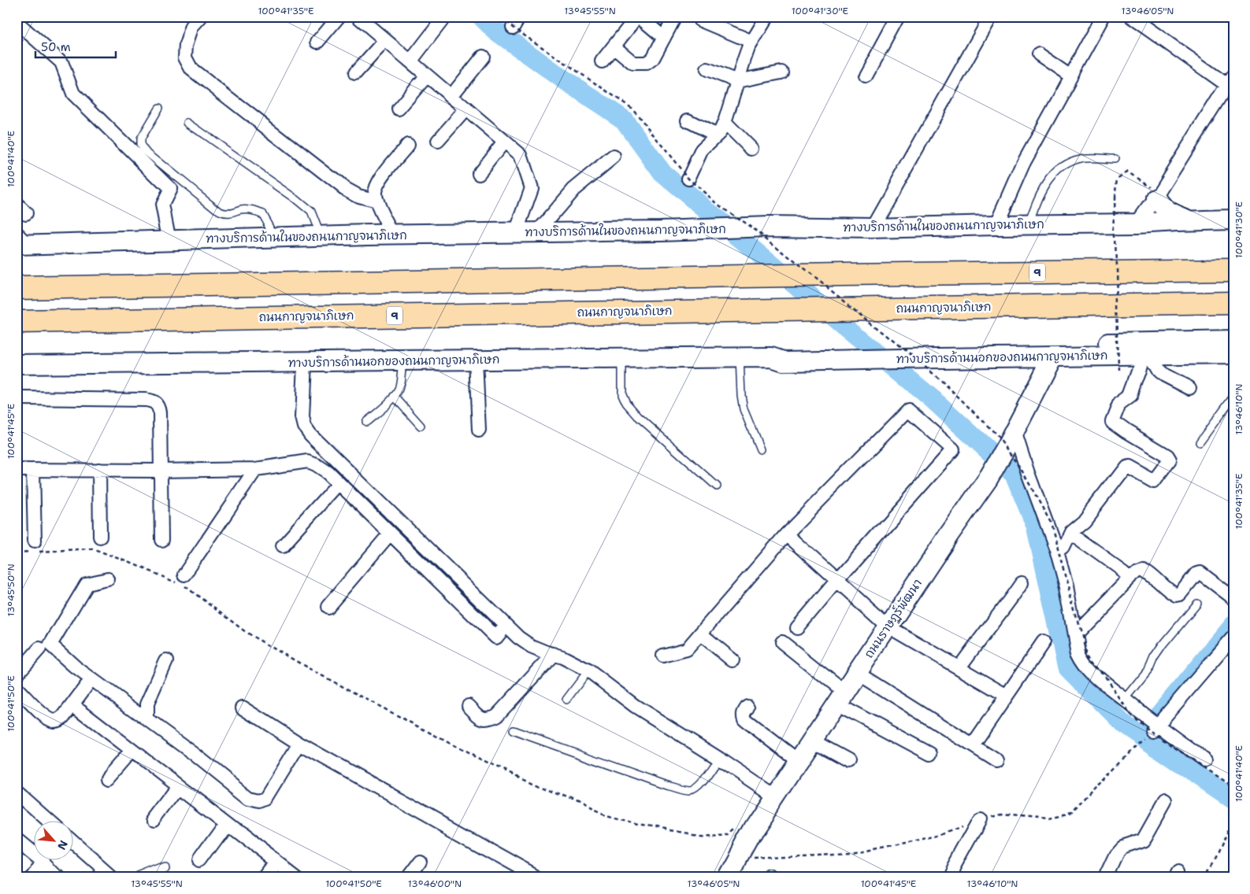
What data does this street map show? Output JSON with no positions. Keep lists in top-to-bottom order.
{
  "streets": {
    "highway": ["9", "ถนนกาญจนาภิเษก"],
    "main road": ["ทางบริการด้านในของถนนกาญจนาภิเษก", "ทางบริการด้านนอกของถนนกาญจนาภิเษก", "ถนนราษฏร์พัฒนา"]
  },
  "crossings": [
    ["ทางบริการด้านนอกของถนนกาญจนาภิเษก", "ถนนราษฏร์พัฒนา"]
  ],
  "scale_bar": "50 m",
  "north": "bottom right",
  "coordinates": [
    "100°41'35\"E",
    "13°45'55\"N",
    "100°41'30\"E",
    "13°46'05\"N",
    "100°41'40\"E",
    "13°46'10\"N",
    "100°41'45\"E",
    "13°45'50\"N",
    "100°41'50\"E",
    "13°46'00\"N"
  ]
}
